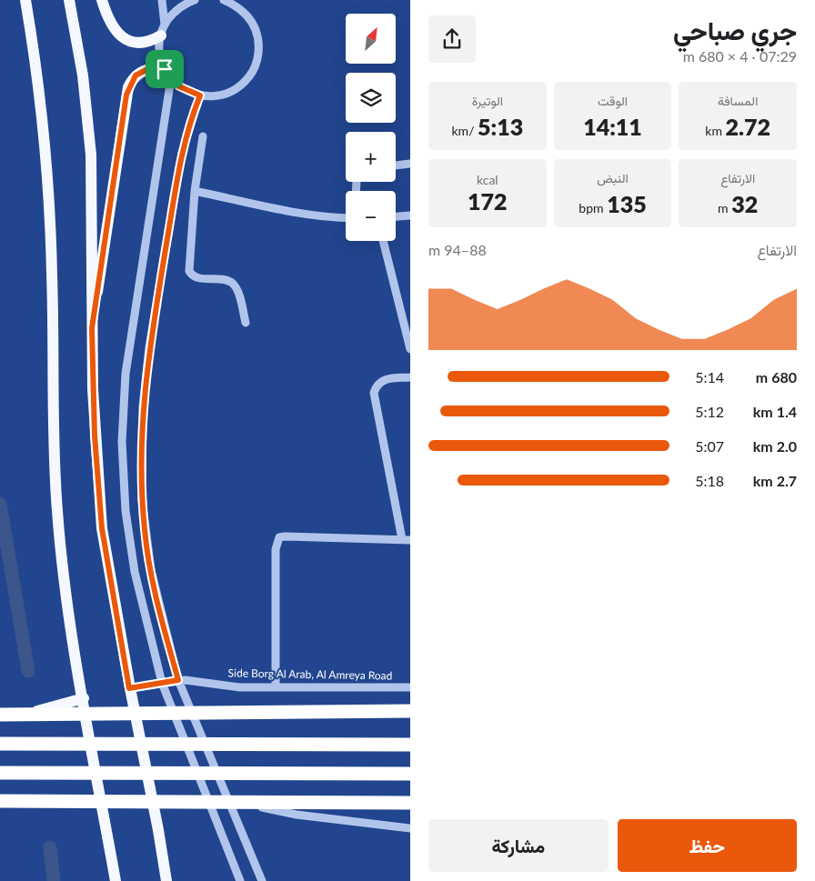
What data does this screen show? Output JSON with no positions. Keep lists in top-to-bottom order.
{
  "streets": {
    "street": ["Side Borg Al Arab, Al Amreya Road"]
  },
  "north": "top right",
  "page": {
    "heading": ["جري صباحي", "07:29 · 4 × 680 m"],
    "map_buttons": ["+", "−"],
    "stats": [
      ["المسافة", "2.72 km"],
      ["الوقت", "14:11"],
      ["الوتيرة", "5:13 /km"],
      ["الارتفاع", "32 m"],
      ["النبض", "135 bpm"],
      ["kcal", "172"]
    ],
    "chart": ["الارتفاع", "88–94 m"],
    "list": [
      {
        "name": "680 m",
        "note": "5:14"
      },
      {
        "name": "1.4 km",
        "note": "5:12"
      },
      {
        "name": "2.0 km",
        "note": "5:07"
      },
      {
        "name": "2.7 km",
        "note": "5:18"
      }
    ],
    "buttons": ["حفظ", "مشاركة"]
  }
}
